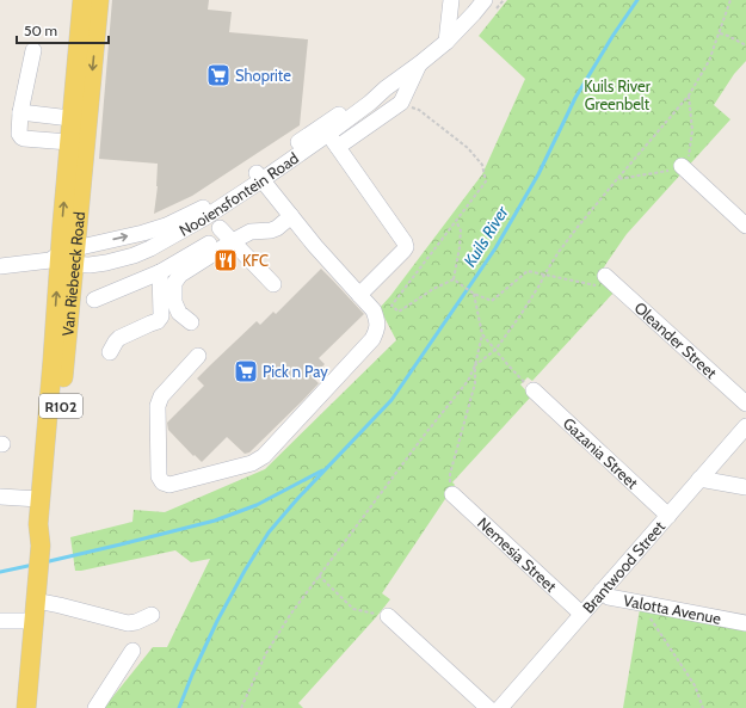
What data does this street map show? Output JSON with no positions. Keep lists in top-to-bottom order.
{
  "streets": {
    "main road": ["Van Riebeeck Road", "R102"],
    "street": [
      "Nooiensfontein Road",
      "Oleander Street",
      "Gazania Street",
      "Nemesia Street",
      "Brantwood Street",
      "Valotta Avenue"
    ]
  },
  "crossings": [
    ["Nooiensfontein Road", "Van Riebeeck Road"],
    ["Gazania Street", "Brantwood Street"],
    ["Nemesia Street", "Brantwood Street"],
    ["Brantwood Street", "Valotta Avenue"]
  ],
  "water": ["Kuils River"],
  "parks": ["Kuils River Greenbelt"],
  "places": {
    "supermarket": ["Shoprite", "Pick n Pay"],
    "restaurant": ["KFC"]
  },
  "scale_bar": "50 m"
}
